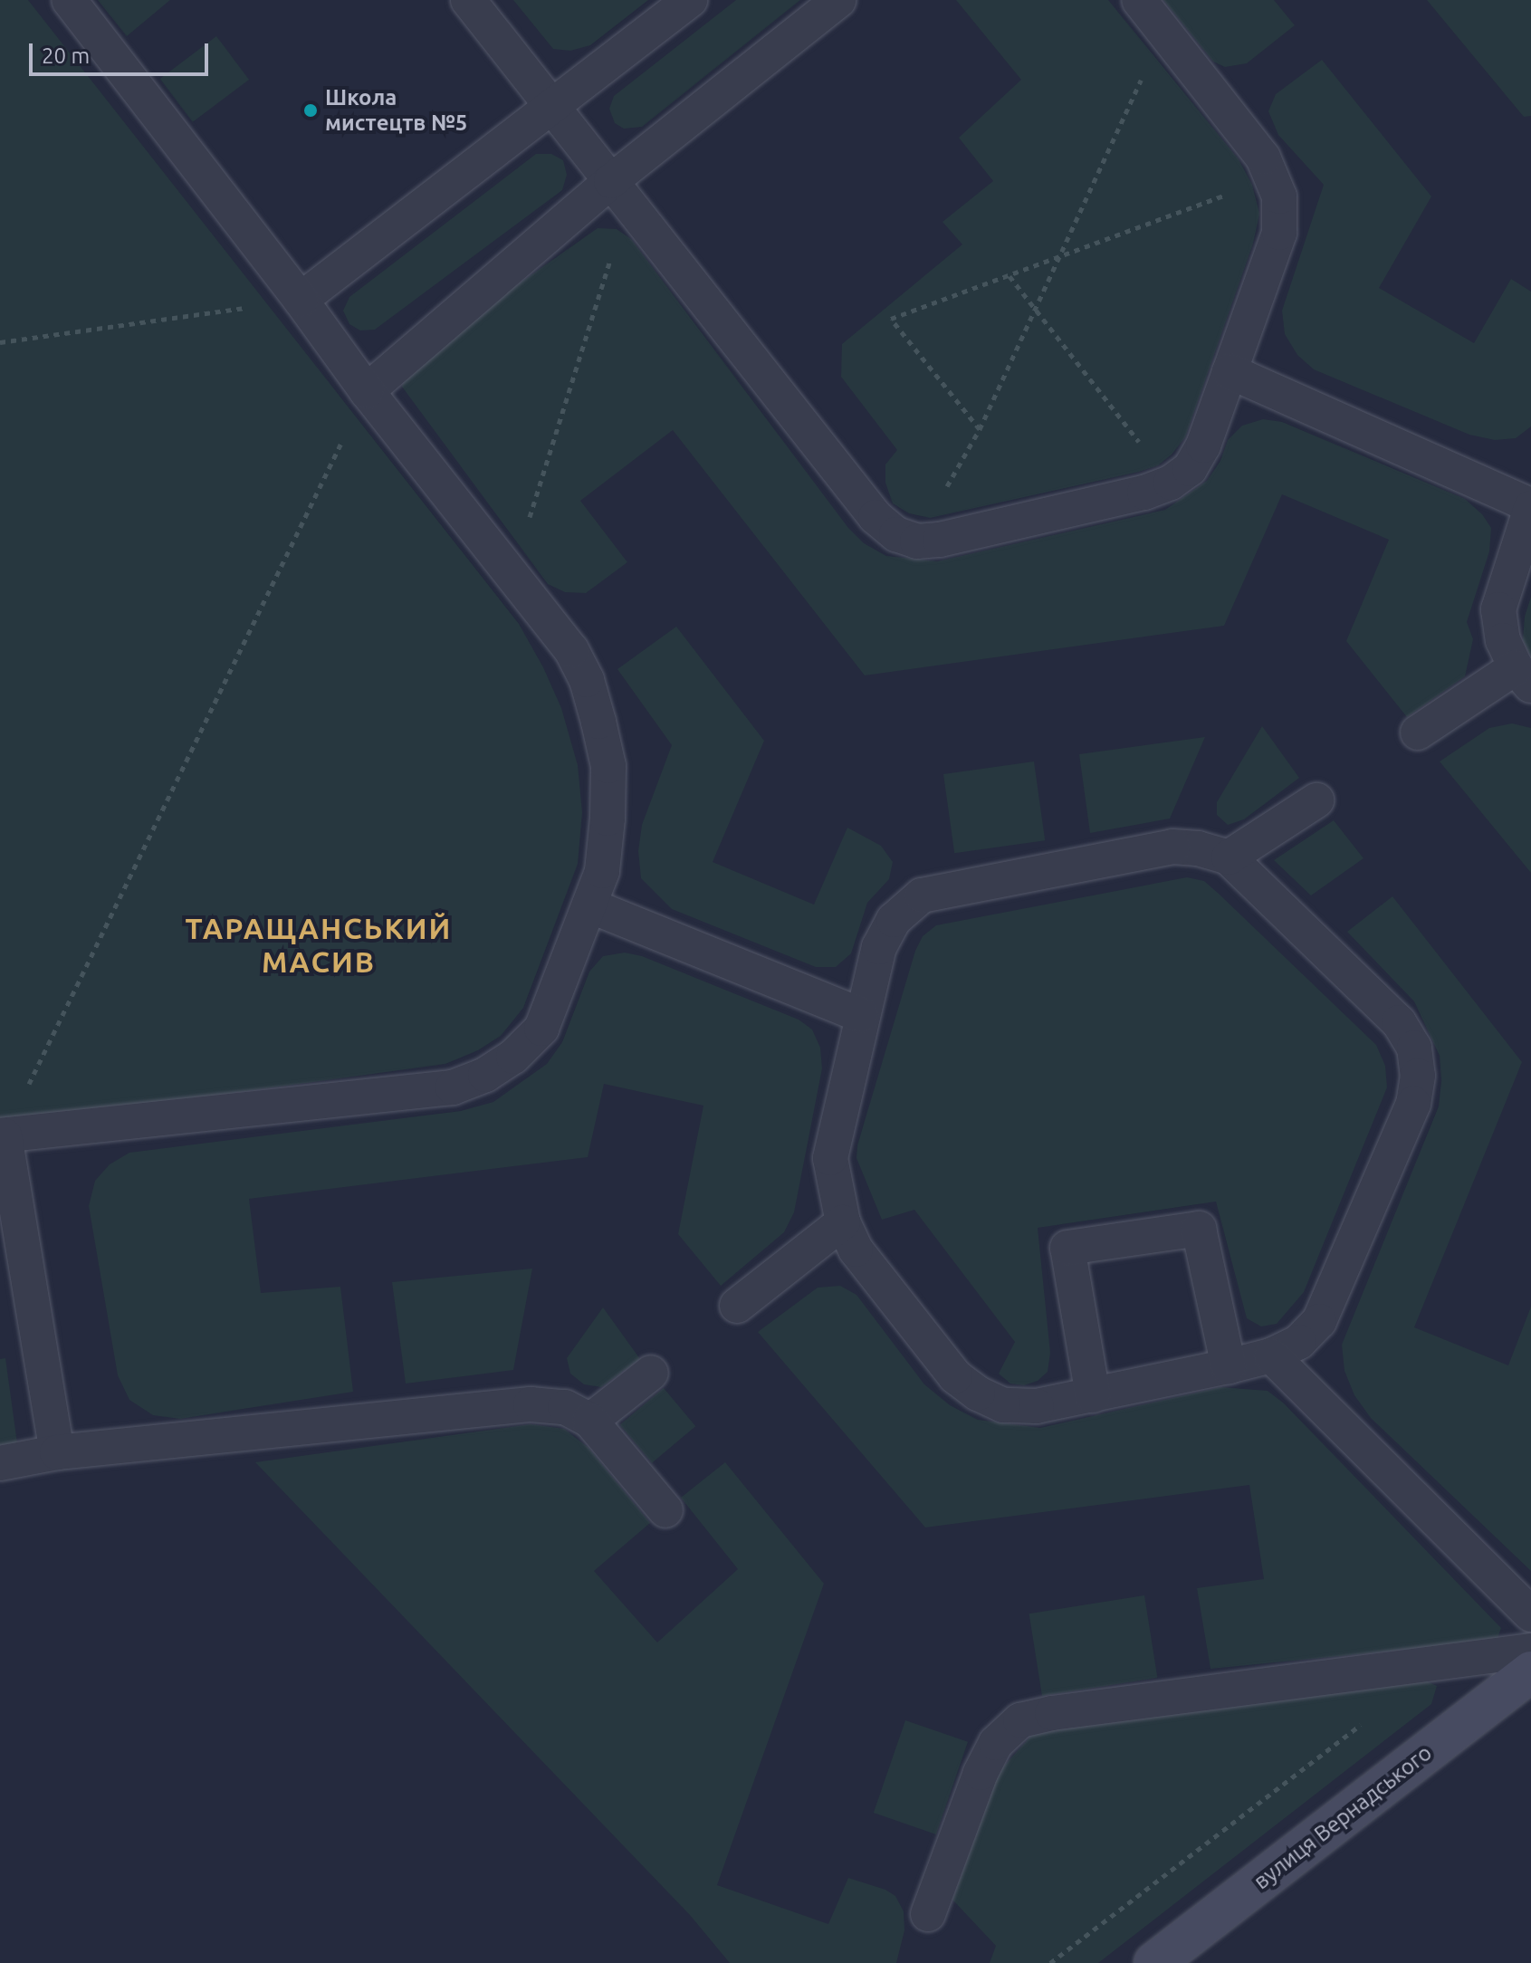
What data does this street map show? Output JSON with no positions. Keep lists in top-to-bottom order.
{
  "streets": {
    "street": ["вулиця Вернадського"]
  },
  "districts": ["ТАРАЩАНСЬКИЙ МАСИВ"],
  "places": ["Школа мистецтв №5"],
  "scale_bar": "20 m"
}
